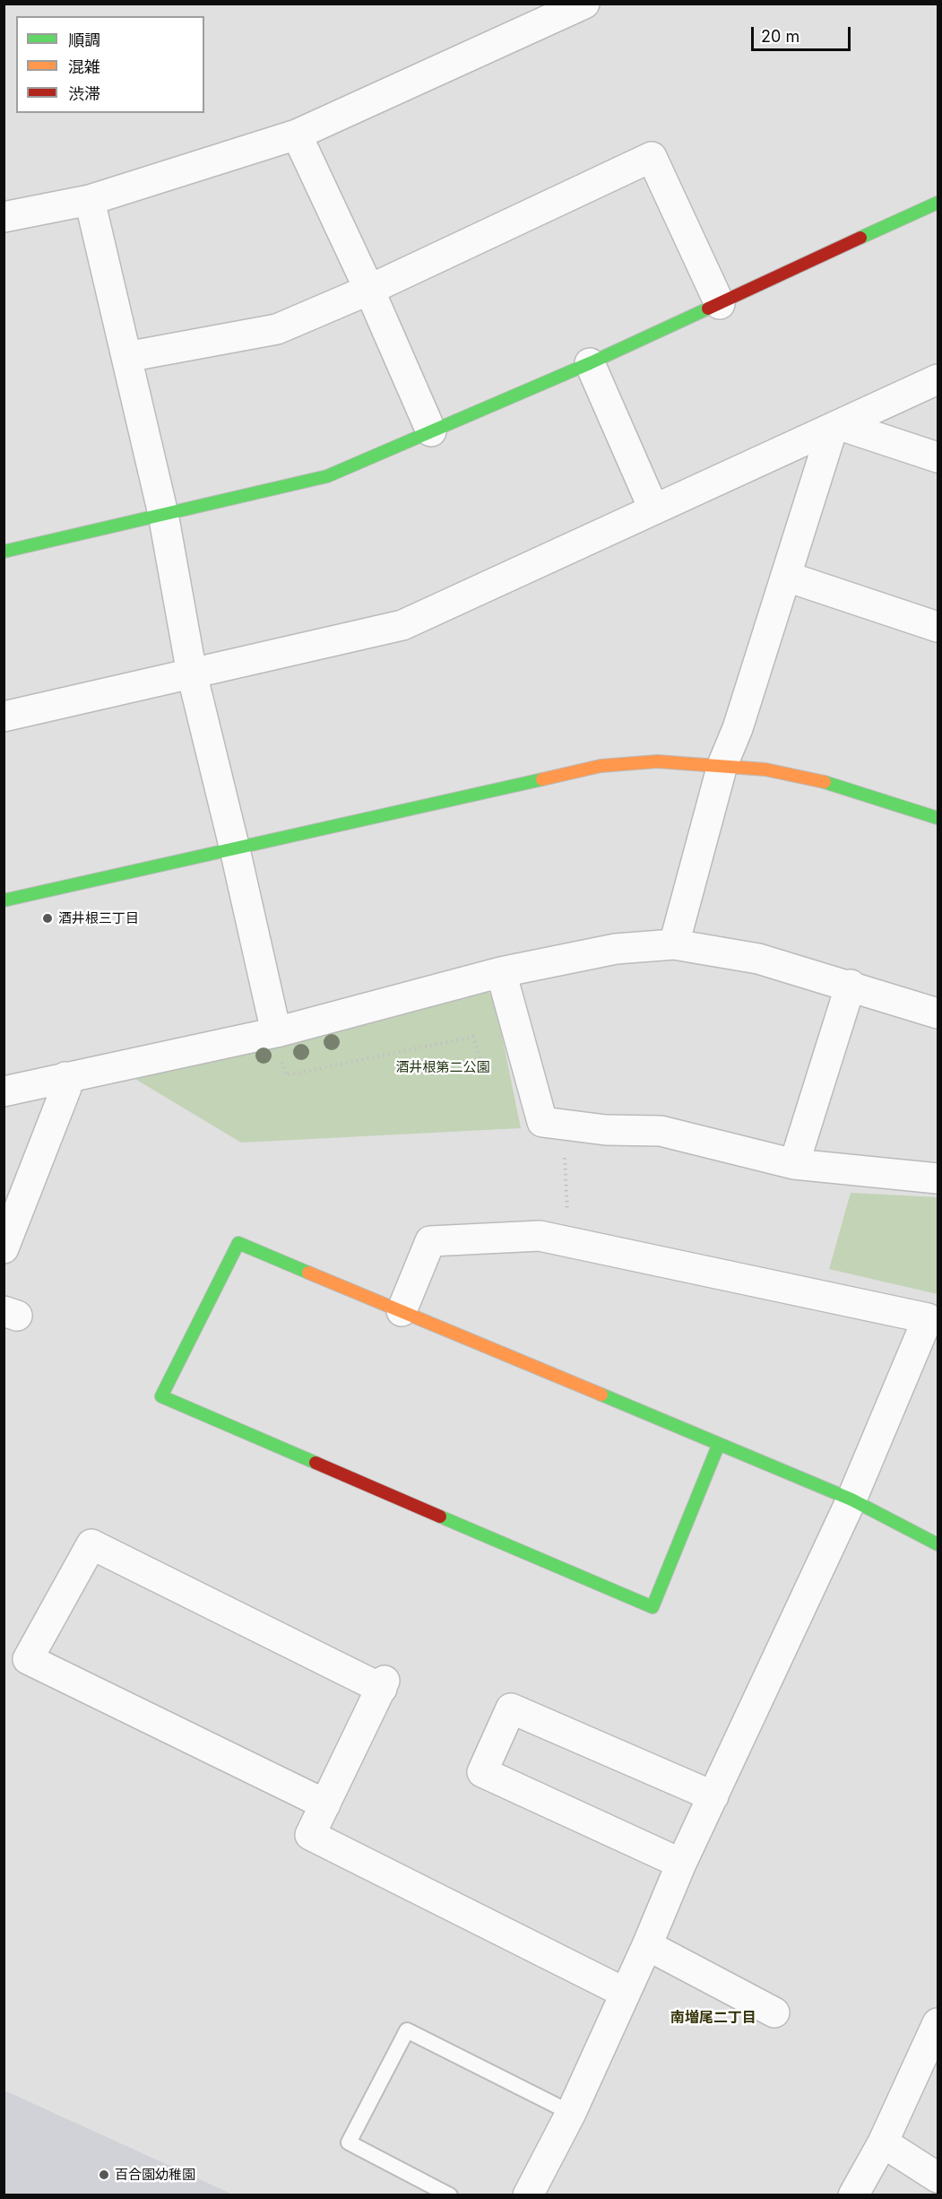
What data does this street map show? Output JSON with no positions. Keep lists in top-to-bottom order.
{
  "districts": ["南増尾二丁目"],
  "parks": ["酒井根第二公園"],
  "places": ["酒井根三丁目", "百合園幼稚園"],
  "legend": ["順調", "混雑", "渋滞"],
  "scale_bar": "20 m"
}
